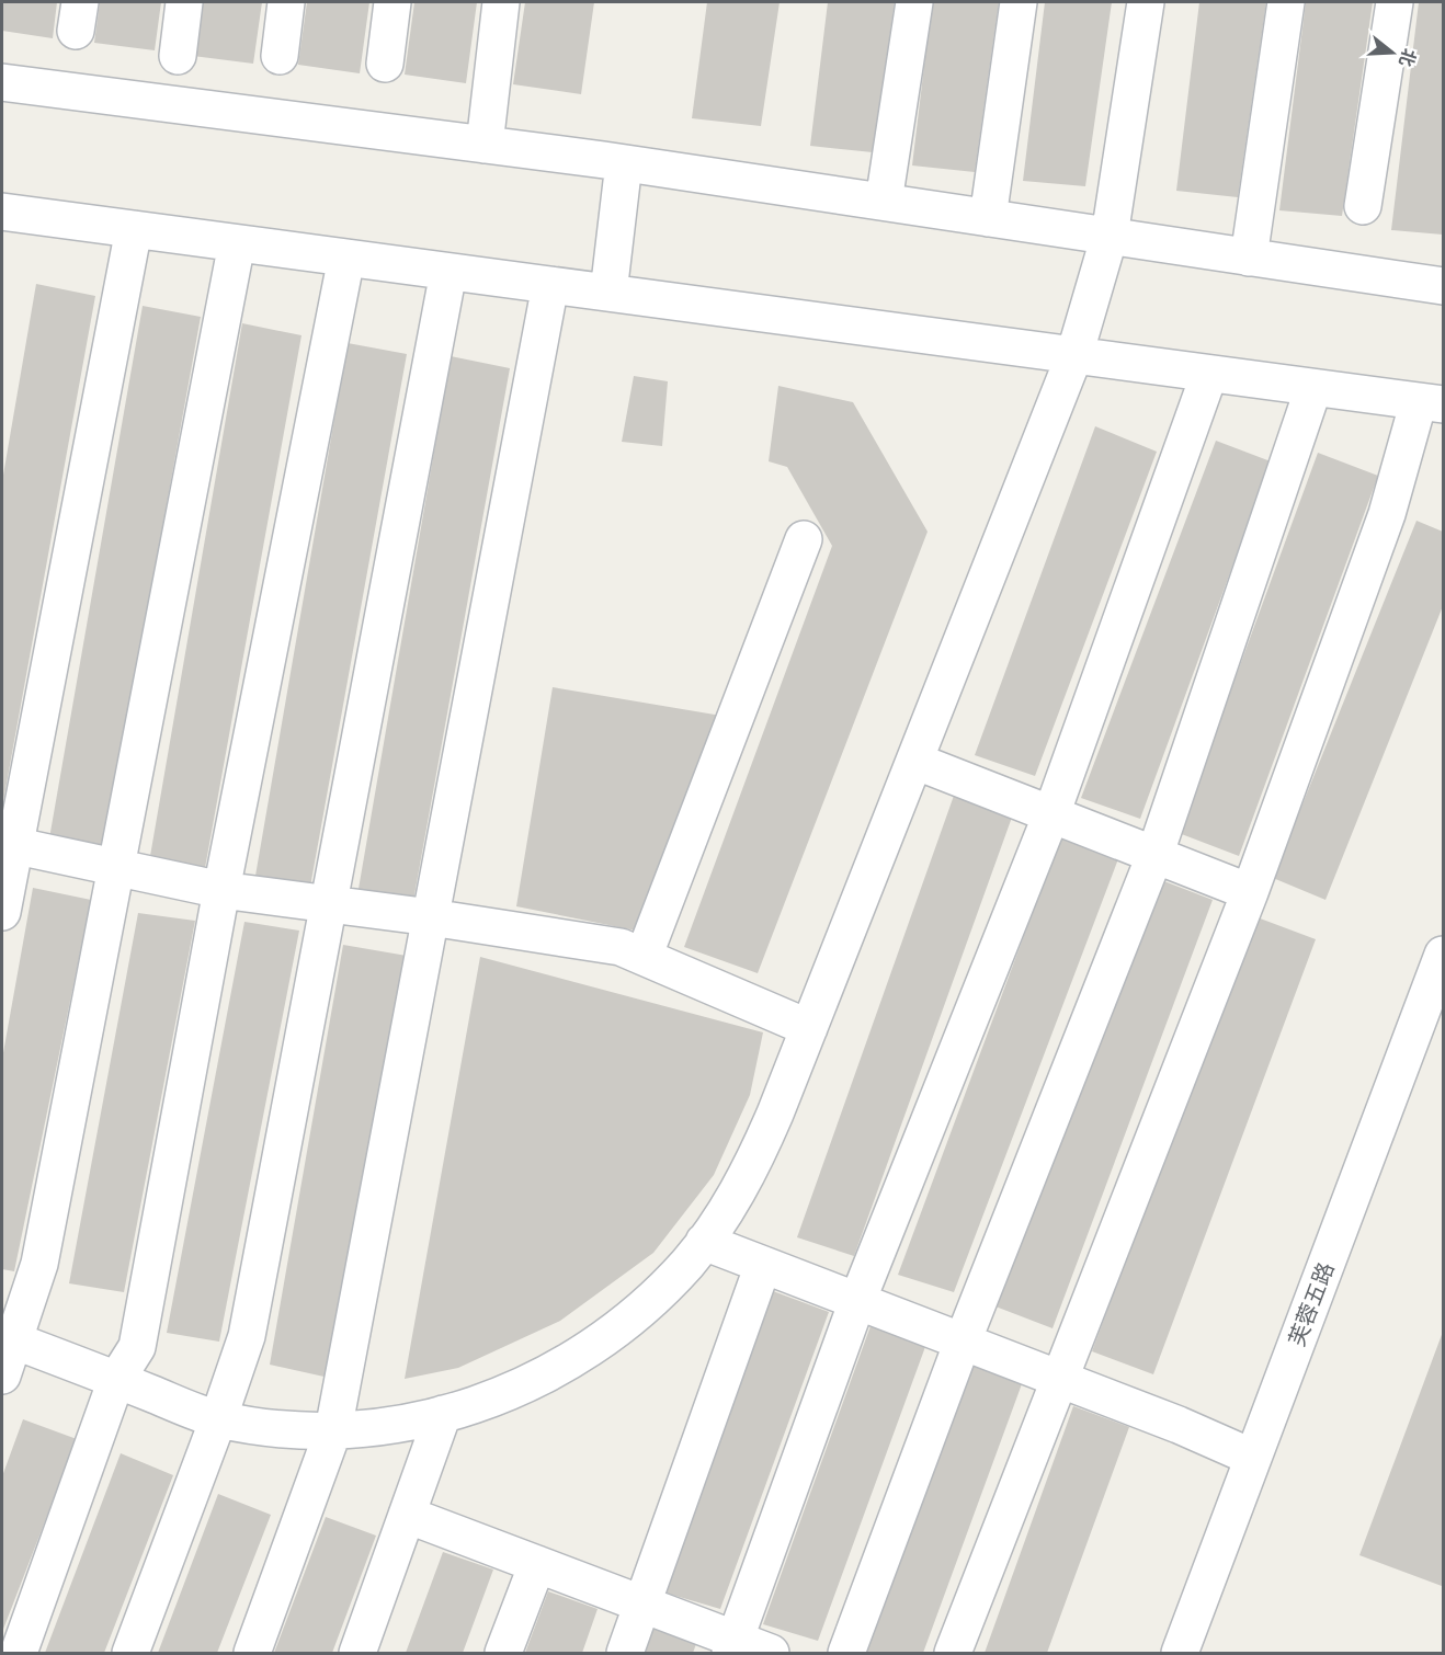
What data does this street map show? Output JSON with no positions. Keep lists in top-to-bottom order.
{
  "streets": {
    "street": ["芙蓉五路"]
  },
  "north": "right"
}
